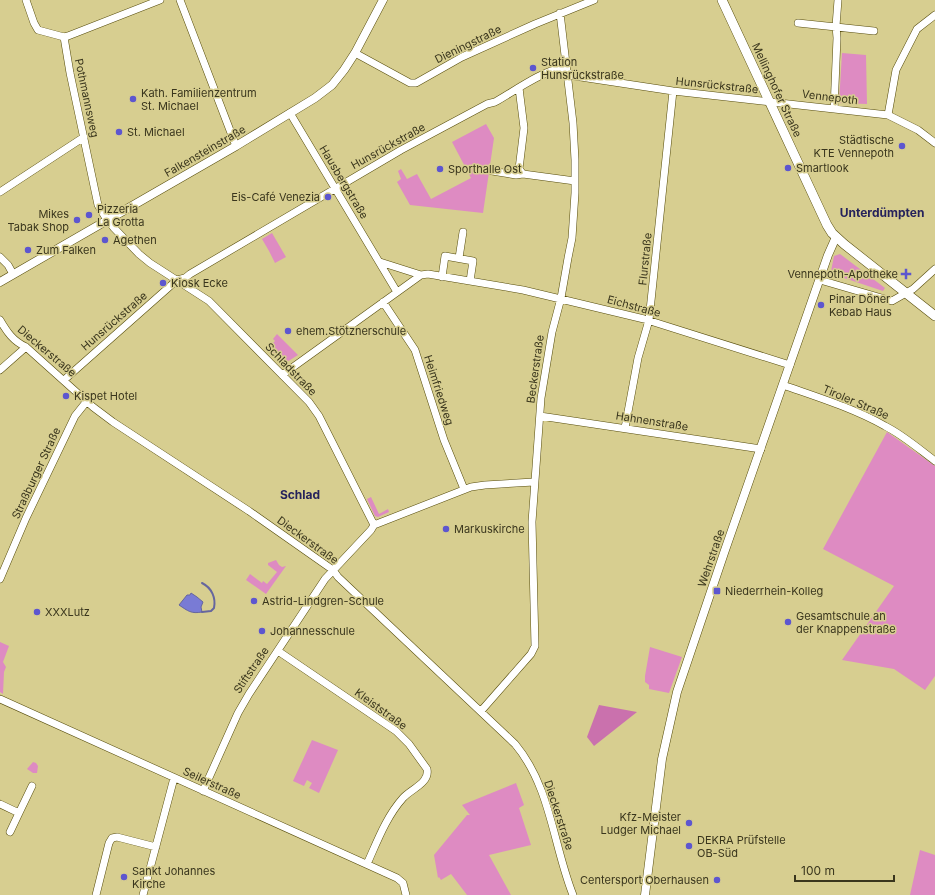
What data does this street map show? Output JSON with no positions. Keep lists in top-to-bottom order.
{
  "streets": {
    "main road": ["Mellinghofer Straße"],
    "street": [
      "Dieningstraße",
      "Hunsrückstraße",
      "Vennepoth",
      "Pothmannsweg",
      "Falkensteinstraße",
      "Hausbergstraße",
      "Flurstraße",
      "Eichstraße",
      "Dieckerstraße",
      "Schladstraße",
      "Beckerstraße",
      "Heimfriedweg",
      "Tiroler Straße",
      "Hahnenstraße",
      "Straßburger Straße",
      "Wehrstraße",
      "Stiftstraße",
      "Kleiststraße",
      "Seilerstraße"
    ]
  },
  "crossings": [
    ["Dieningstraße", "Falkensteinstraße"],
    ["Dieningstraße", "Beckerstraße"],
    ["Hunsrückstraße", "Mellinghofer Straße"],
    ["Hunsrückstraße", "Vennepoth"],
    ["Hunsrückstraße", "Hausbergstraße"],
    ["Hunsrückstraße", "Flurstraße"],
    ["Hunsrückstraße", "Dieckerstraße"],
    ["Hunsrückstraße", "Schladstraße"],
    ["Hunsrückstraße", "Beckerstraße"],
    ["Mellinghofer Straße", "Vennepoth"],
    ["Mellinghofer Straße", "Wehrstraße"],
    ["Pothmannsweg", "Falkensteinstraße"],
    ["Pothmannsweg", "Schladstraße"],
    ["Falkensteinstraße", "Hausbergstraße"],
    ["Falkensteinstraße", "Schladstraße"],
    ["Flurstraße", "Eichstraße"],
    ["Flurstraße", "Hahnenstraße"],
    ["Eichstraße", "Beckerstraße"],
    ["Eichstraße", "Wehrstraße"],
    ["Dieckerstraße", "Beckerstraße"],
    ["Dieckerstraße", "Straßburger Straße"],
    ["Dieckerstraße", "Stiftstraße"],
    ["Beckerstraße", "Hahnenstraße"],
    ["Tiroler Straße", "Wehrstraße"],
    ["Hahnenstraße", "Wehrstraße"],
    ["Stiftstraße", "Kleiststraße"],
    ["Stiftstraße", "Seilerstraße"],
    ["Kleiststraße", "Seilerstraße"]
  ],
  "districts": ["Unterdümpten", "Schlad"],
  "places": {
    "other": [
      "Station Hunsrückstraße",
      "Kath. Familienzentrum St. Michael",
      "St. Michael",
      "Städtische KTE Vennepoth",
      "Smartlook",
      "Sporthalle Ost",
      "Eis-Café Venezia",
      "Pizzeria La Grotta",
      "Mikes Tabak Shop",
      "Agethen",
      "Zum Falken",
      "Kiosk Ecke",
      "Pinar Döner Kebab Haus",
      "ehem.Stötznerschule",
      "Kispet Hotel",
      "Markuskirche",
      "Astrid-Lindgren-Schule",
      "XXXLutz",
      "Gesamtschule an der Knappenstraße",
      "Johannesschule",
      "Kfz-Meister Ludger Michael",
      "DEKRA Prüfstelle OB-Süd",
      "Sankt Johannes Kirche",
      "Centersport Oberhausen"
    ],
    "health": ["Vennepoth-Apotheke"],
    "transit": ["Niederrhein-Kolleg"]
  },
  "scale_bar": "100 m"
}
